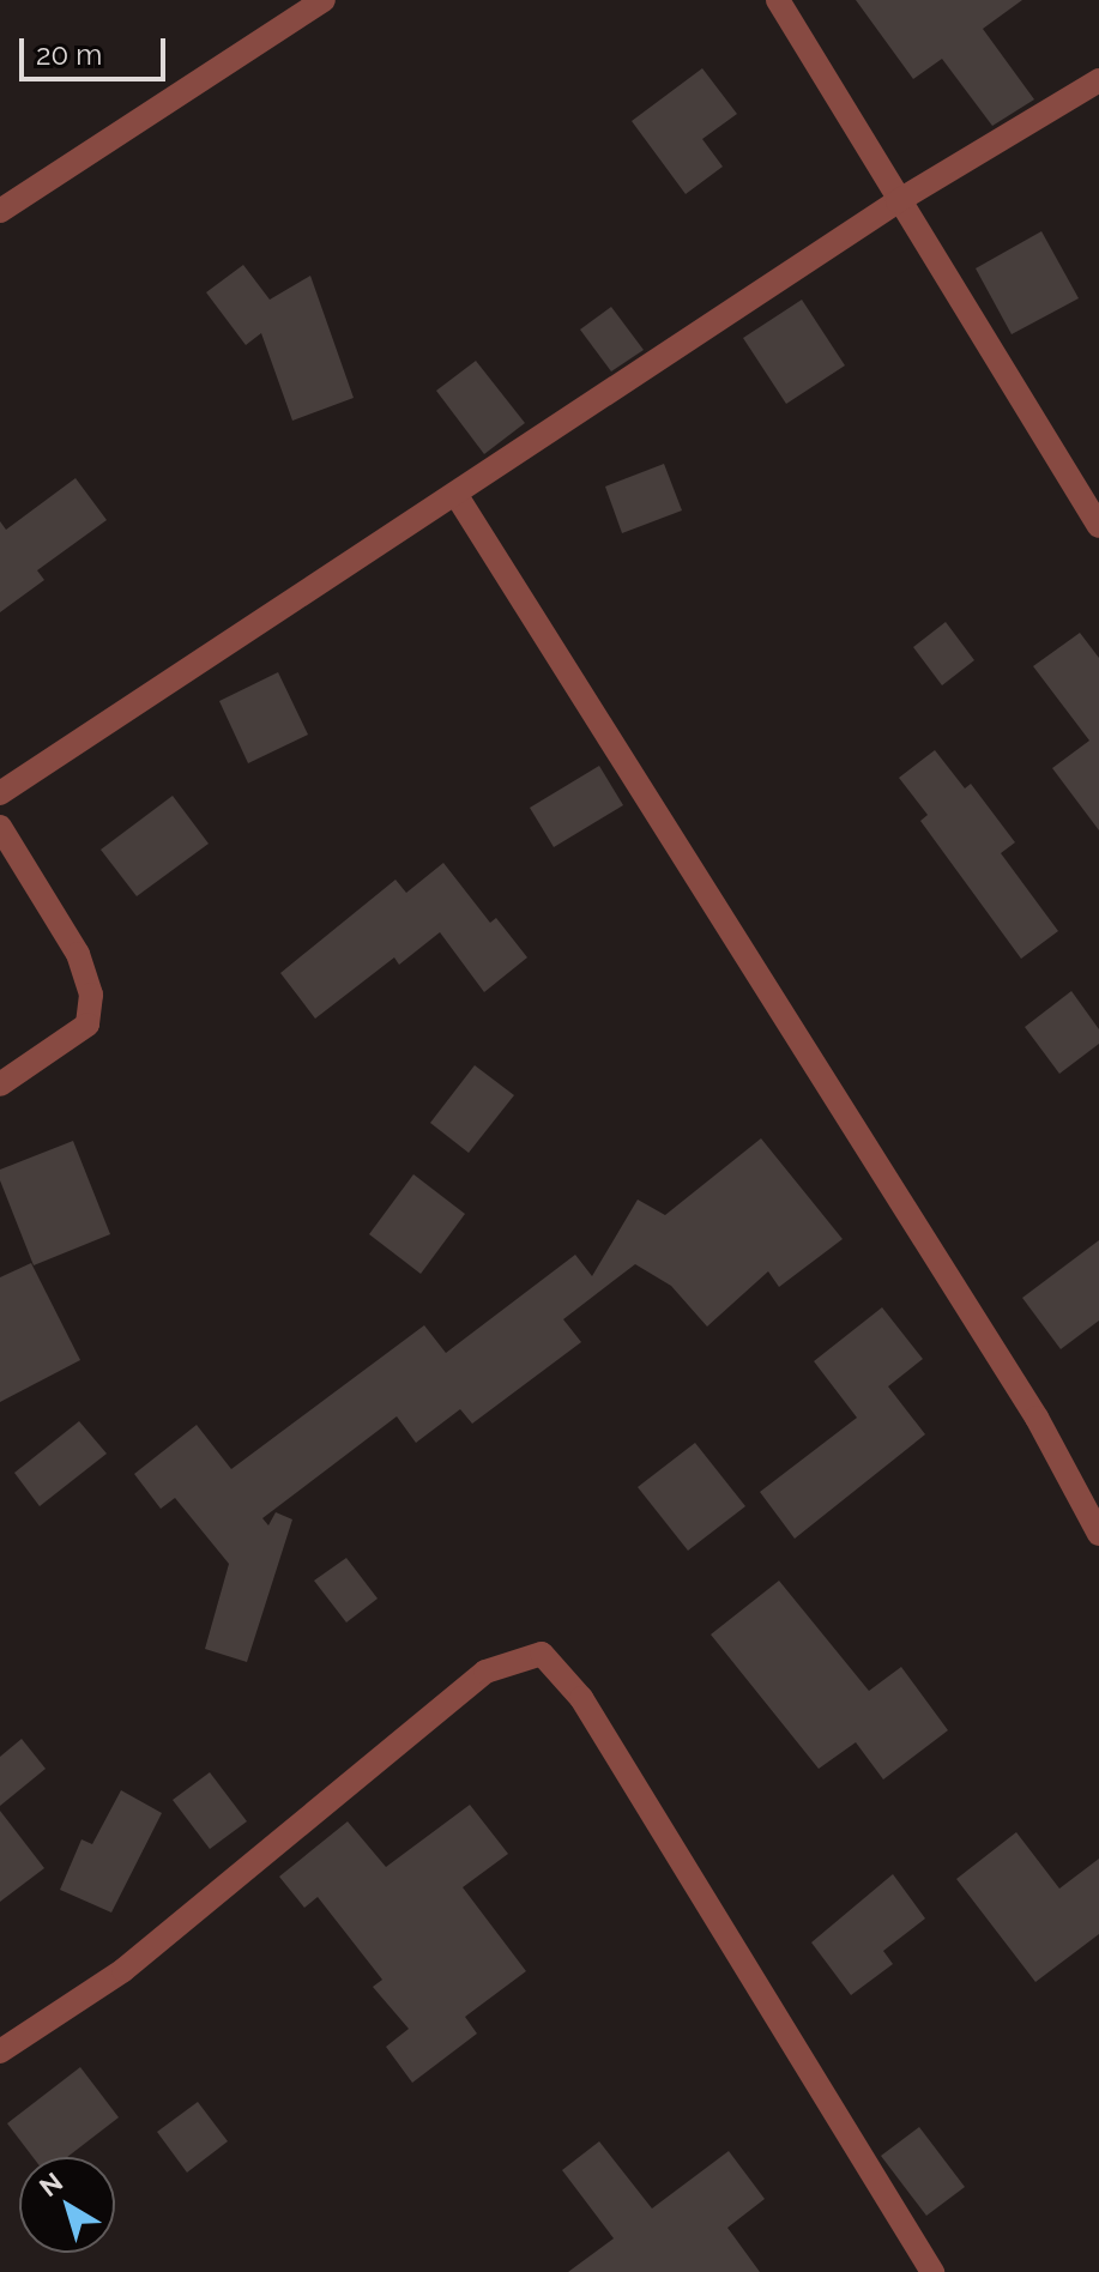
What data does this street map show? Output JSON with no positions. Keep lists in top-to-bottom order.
{
  "scale_bar": "20 m",
  "north": "top left"
}
